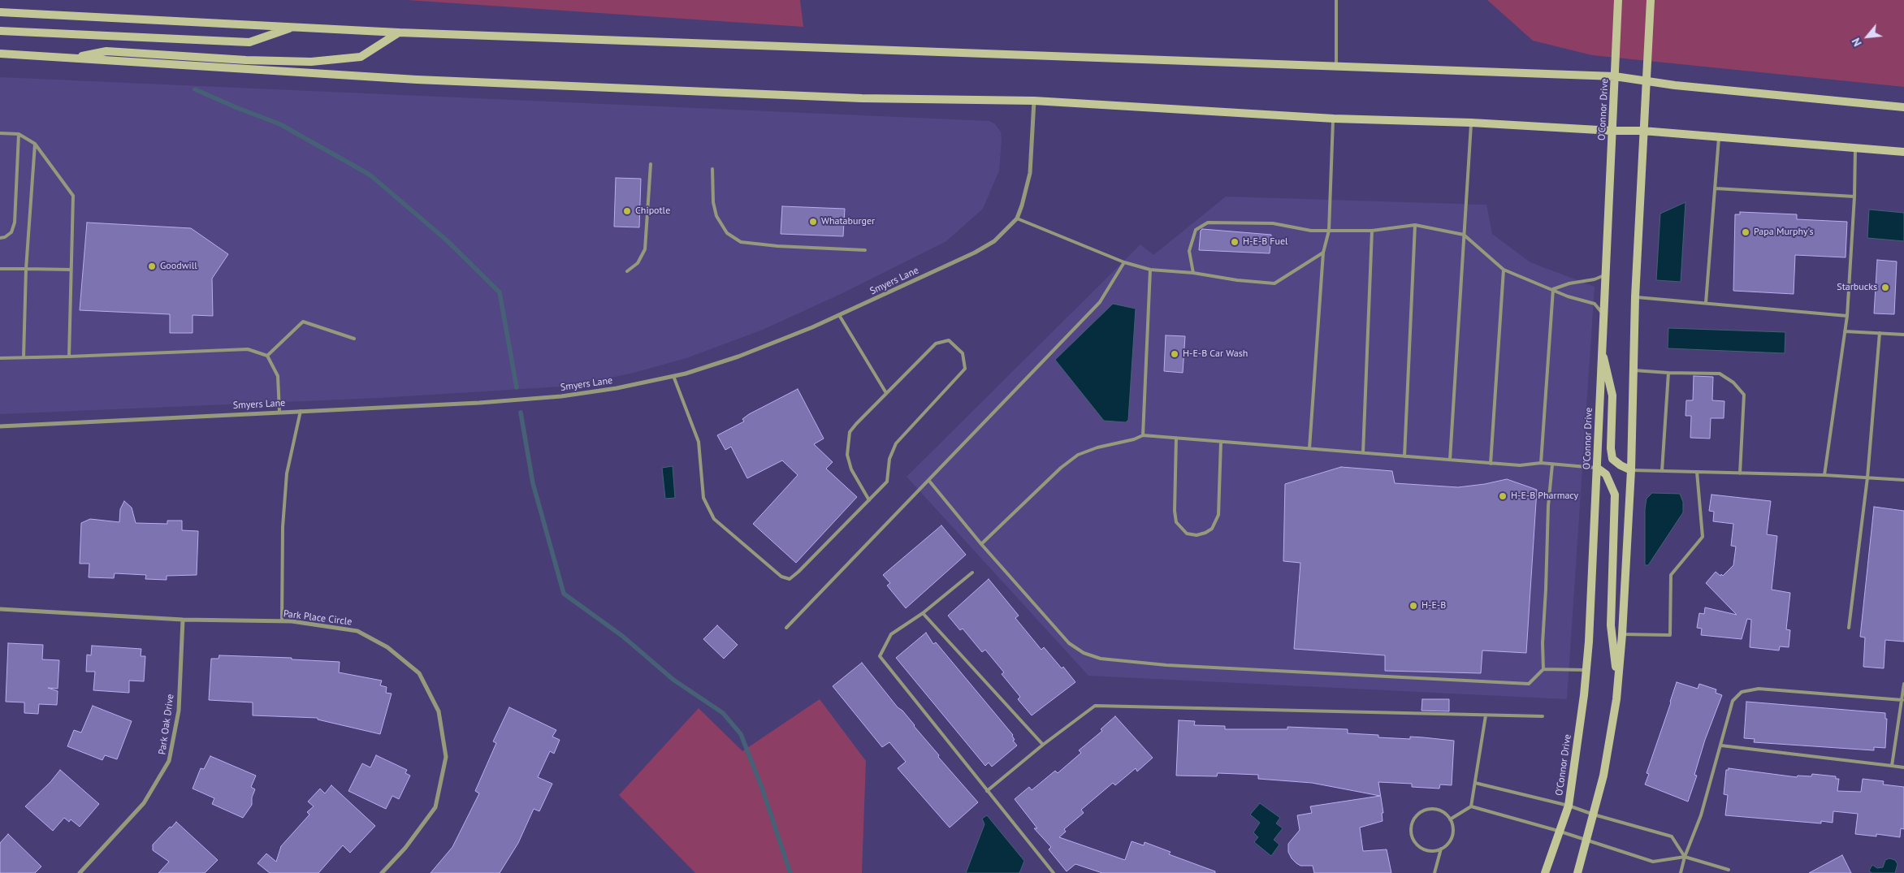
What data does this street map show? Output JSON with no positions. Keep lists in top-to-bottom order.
{
  "streets": {
    "main road": ["O'Connor Drive"],
    "street": ["Smyers Lane", "Park Place Circle", "Park Oak Drive"]
  },
  "crossings": [
    ["Park Place Circle", "Park Oak Drive"]
  ],
  "places": [
    "Chipotle",
    "Whataburger",
    "Papa Murphy's",
    "H-E-B Fuel",
    "Goodwill",
    "Starbucks",
    "H-E-B Car Wash",
    "H-E-B Pharmacy",
    "H-E-B"
  ],
  "north": "bottom left"
}
